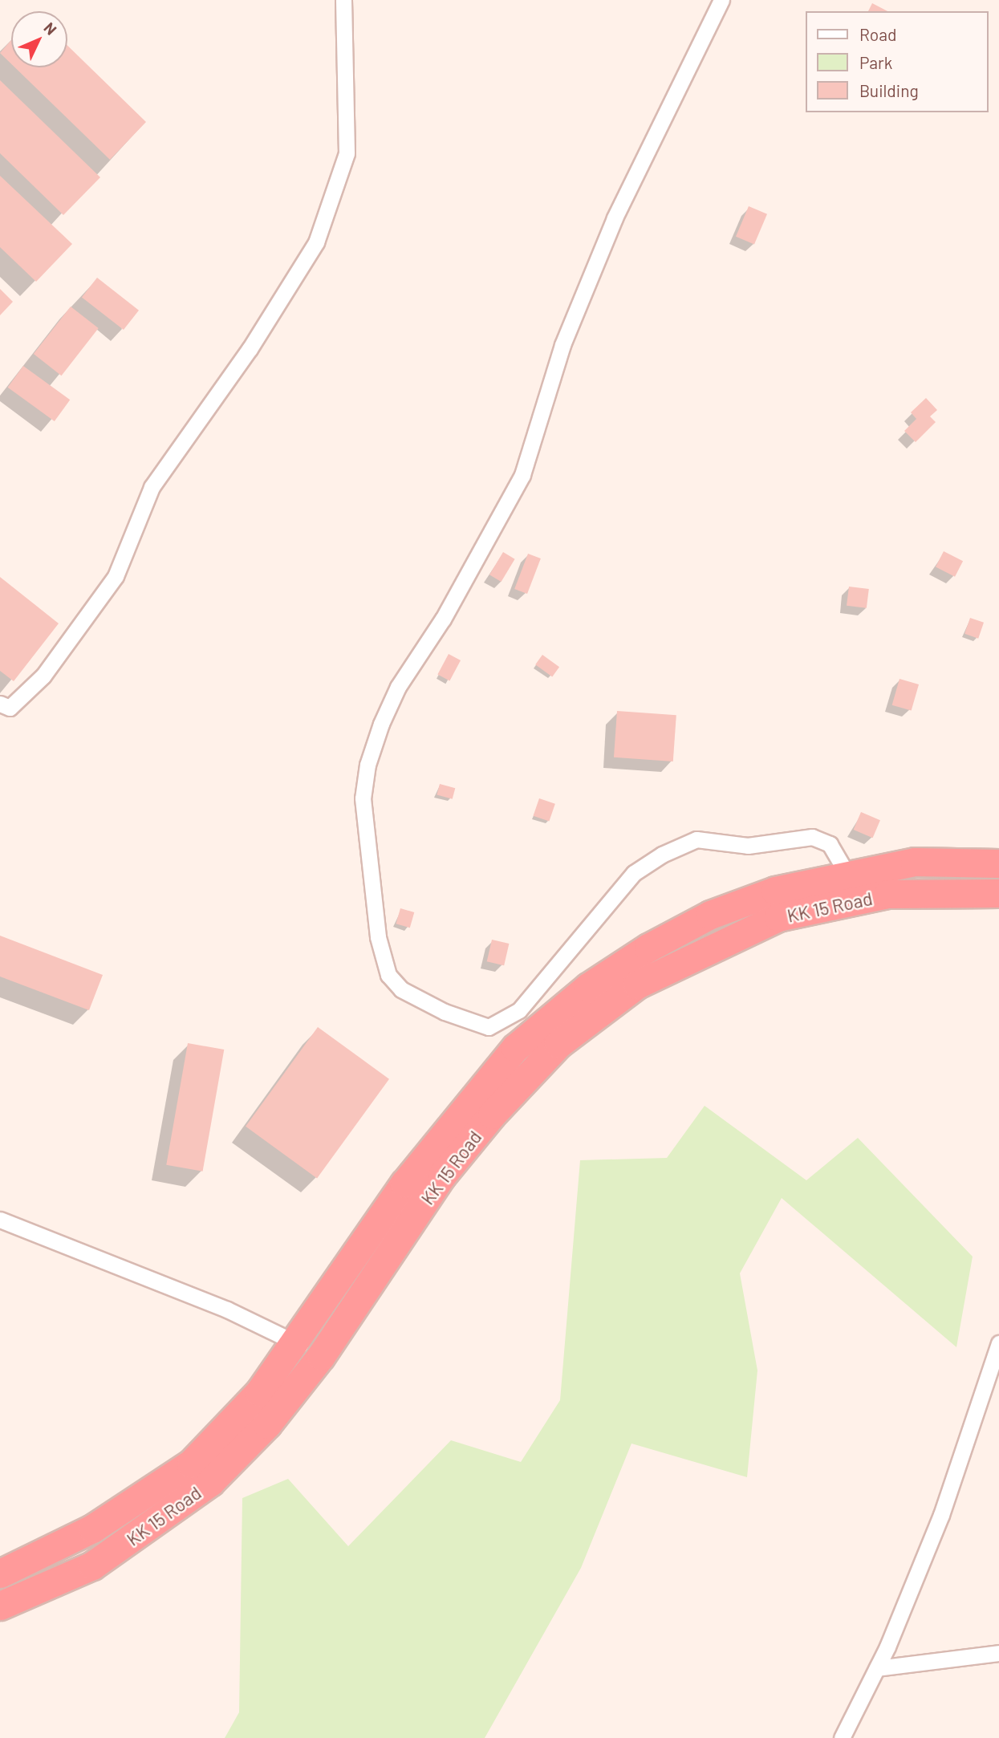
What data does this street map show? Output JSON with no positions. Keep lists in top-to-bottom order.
{
  "streets": {
    "highway": ["KK 15 Road"]
  },
  "legend": ["Road", "Park", "Building"],
  "north": "top right"
}
